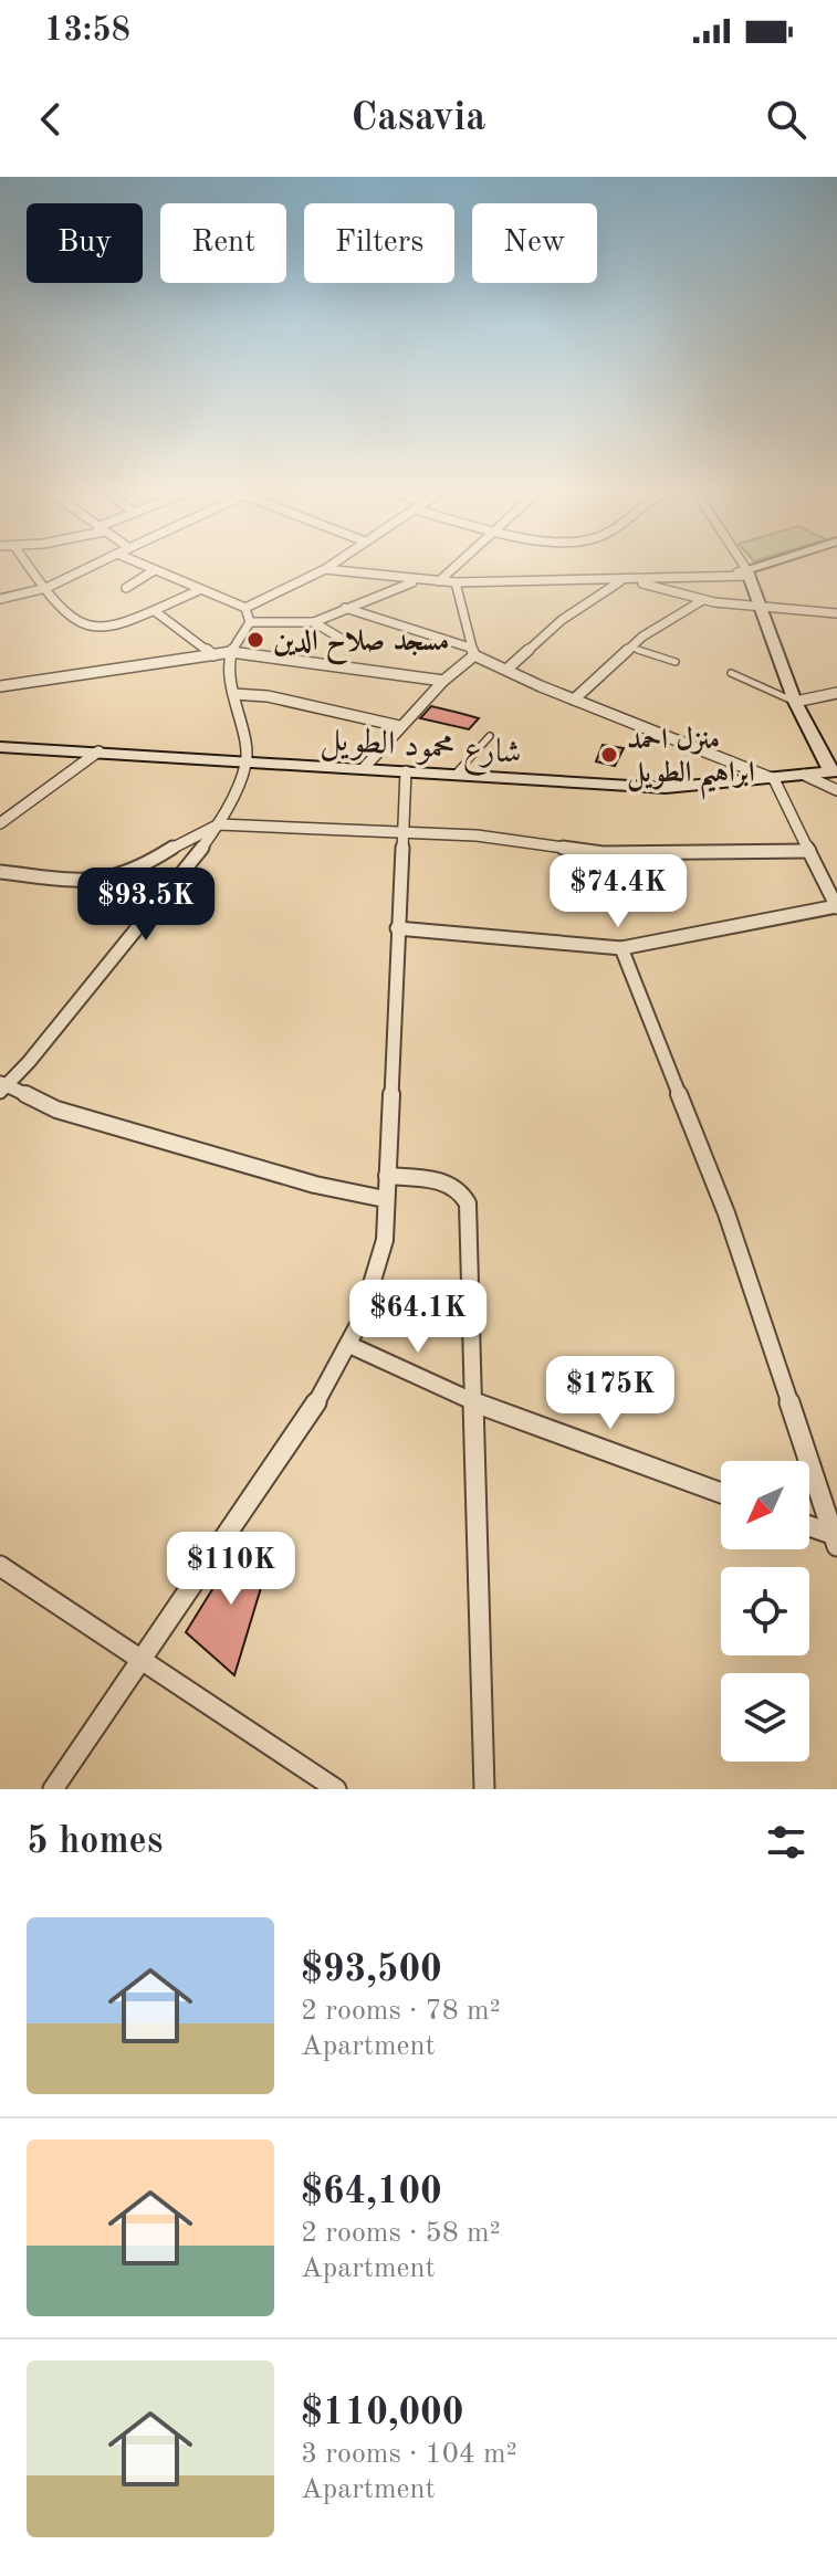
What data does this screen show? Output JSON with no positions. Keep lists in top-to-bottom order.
{
  "streets": {
    "street": ["شارع محمود الطويل"]
  },
  "places": ["مسجد صلاح الدين", "منزل احمد ابراهيم الطويل"],
  "north": "bottom left",
  "page": {
    "status": "13:58",
    "header": "Casavia",
    "chip": [
      "Buy",
      "Rent",
      "Filters",
      "New"
    ],
    "price": [
      "$74.4K",
      "$93.5K",
      "$64.1K",
      "$175K",
      "$110K"
    ],
    "heading": "5 homes",
    "list": [
      {
        "name": "$93,500",
        "note": "2 rooms · 78 m² · Apartment"
      },
      {
        "name": "$64,100",
        "note": "2 rooms · 58 m² · Apartment"
      },
      {
        "name": "$110,000",
        "note": "3 rooms · 104 m² · Apartment"
      }
    ]
  }
}
